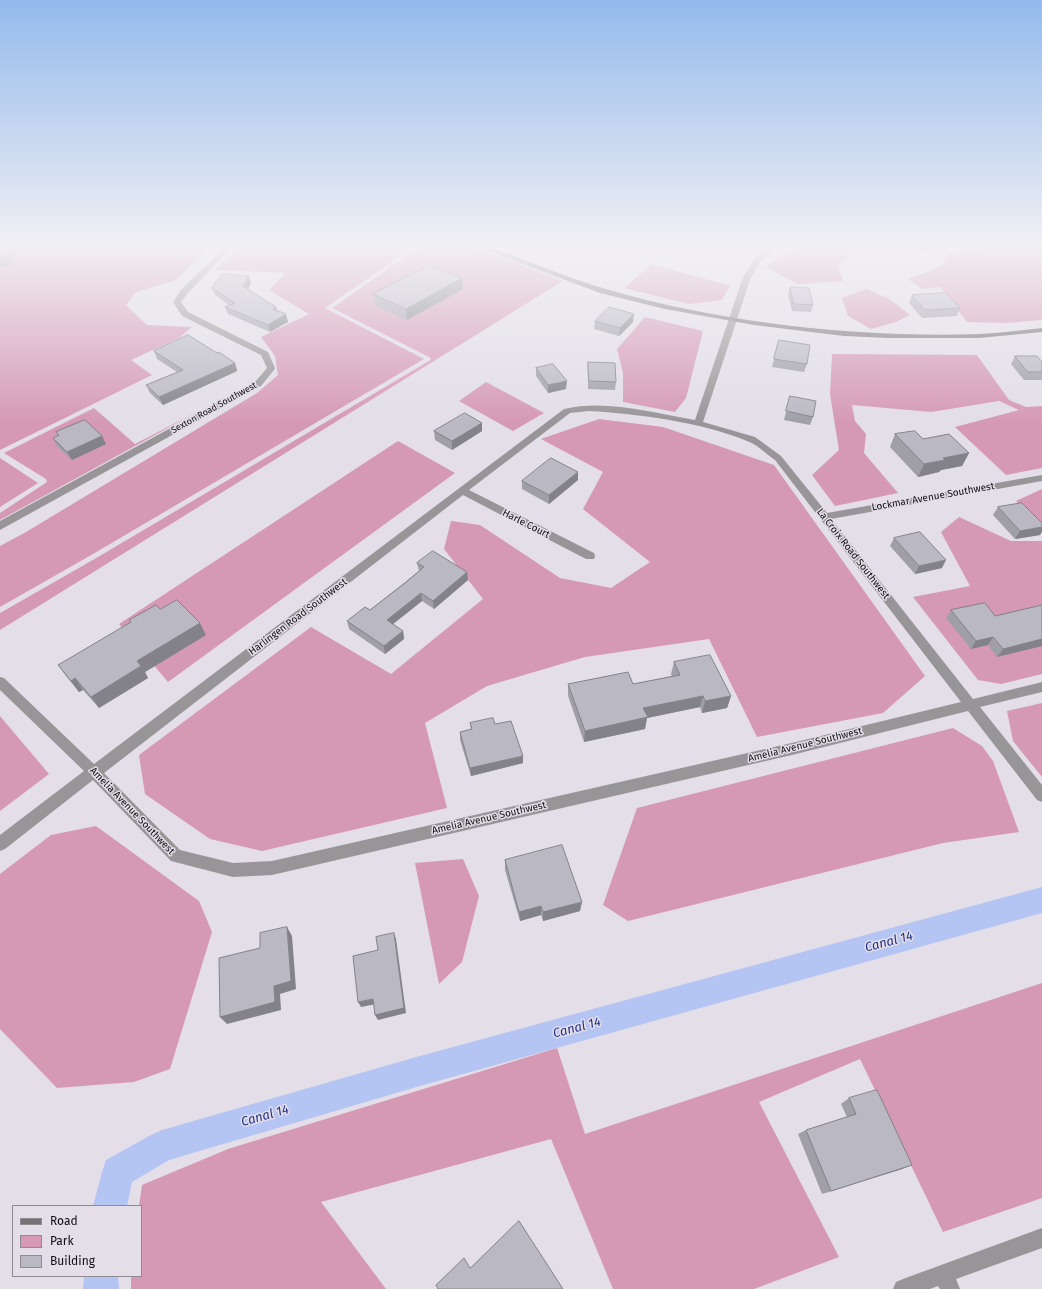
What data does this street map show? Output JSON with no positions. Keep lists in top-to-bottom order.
{
  "streets": {
    "street": [
      "Sexton Road Southwest",
      "Lockmar Avenue Southwest",
      "Harle Court",
      "La Croix Road Southwest",
      "Harlingen Road Southwest",
      "Amelia Avenue Southwest"
    ]
  },
  "crossings": [
    ["Lockmar Avenue Southwest", "La Croix Road Southwest"],
    ["Harle Court", "Harlingen Road Southwest"],
    ["La Croix Road Southwest", "Harlingen Road Southwest"],
    ["La Croix Road Southwest", "Amelia Avenue Southwest"],
    ["Harlingen Road Southwest", "Amelia Avenue Southwest"]
  ],
  "water": ["Canal 14"],
  "legend": ["Road", "Park", "Building"]
}
